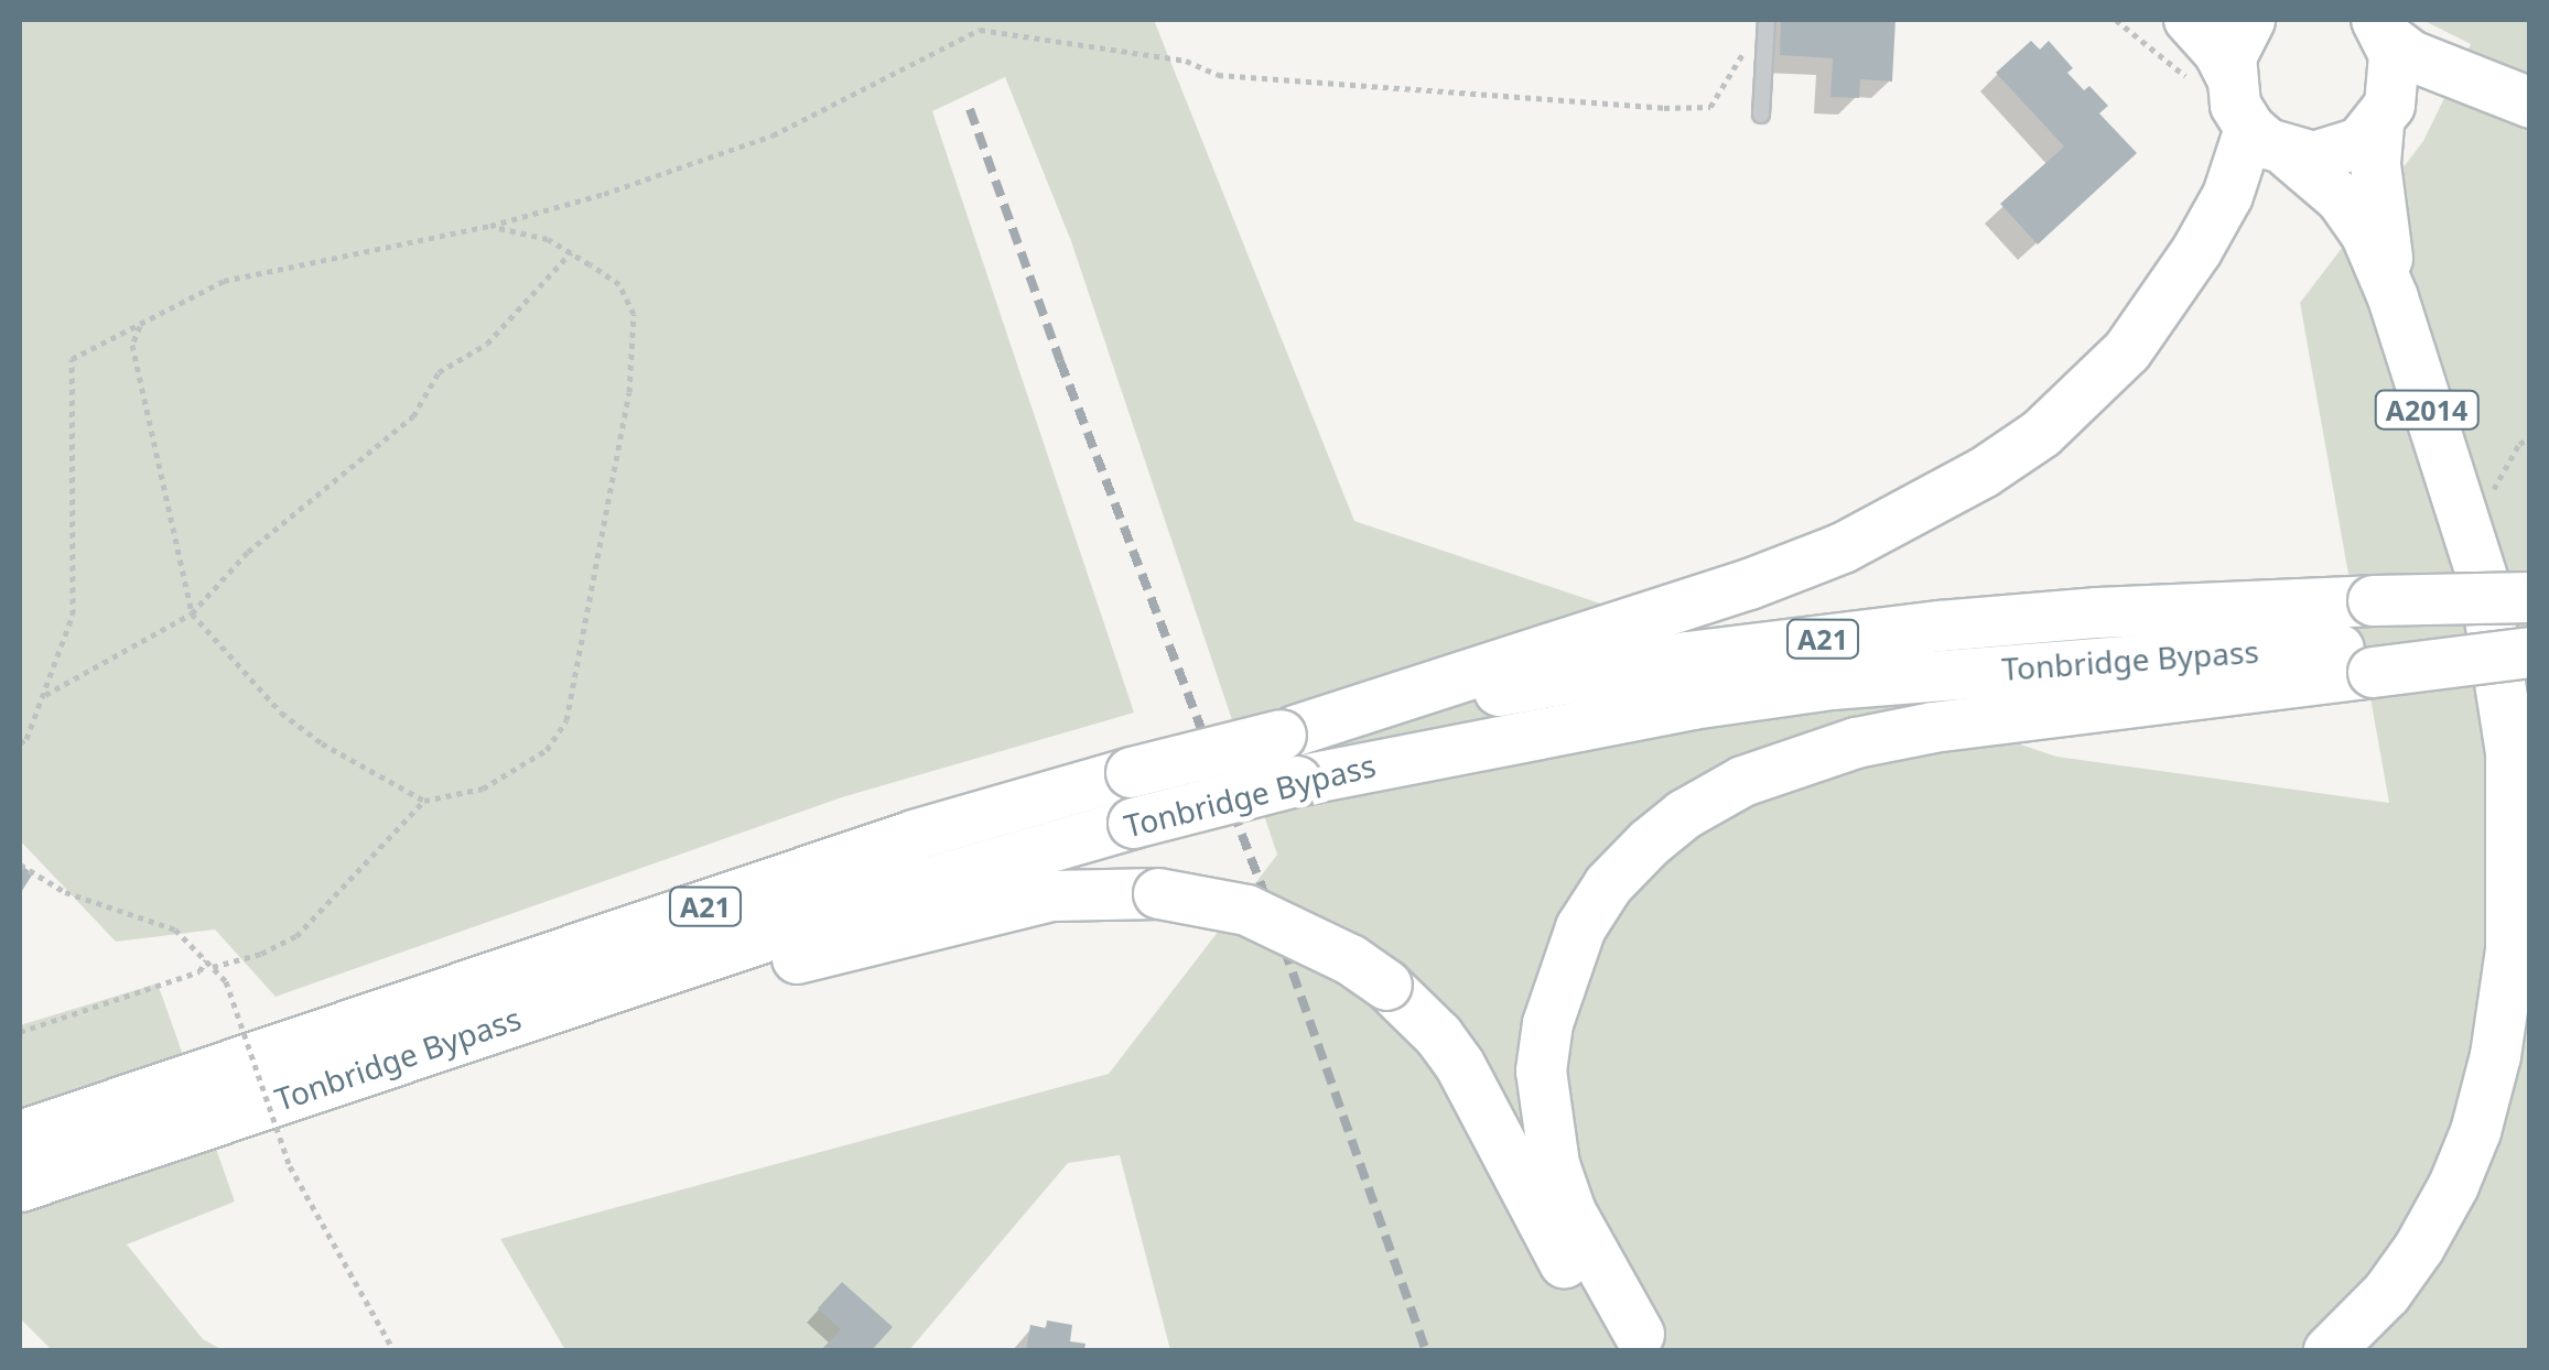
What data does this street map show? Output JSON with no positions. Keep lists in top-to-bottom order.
{
  "streets": {
    "highway": ["A2014", "A21", "Tonbridge Bypass"]
  }
}
